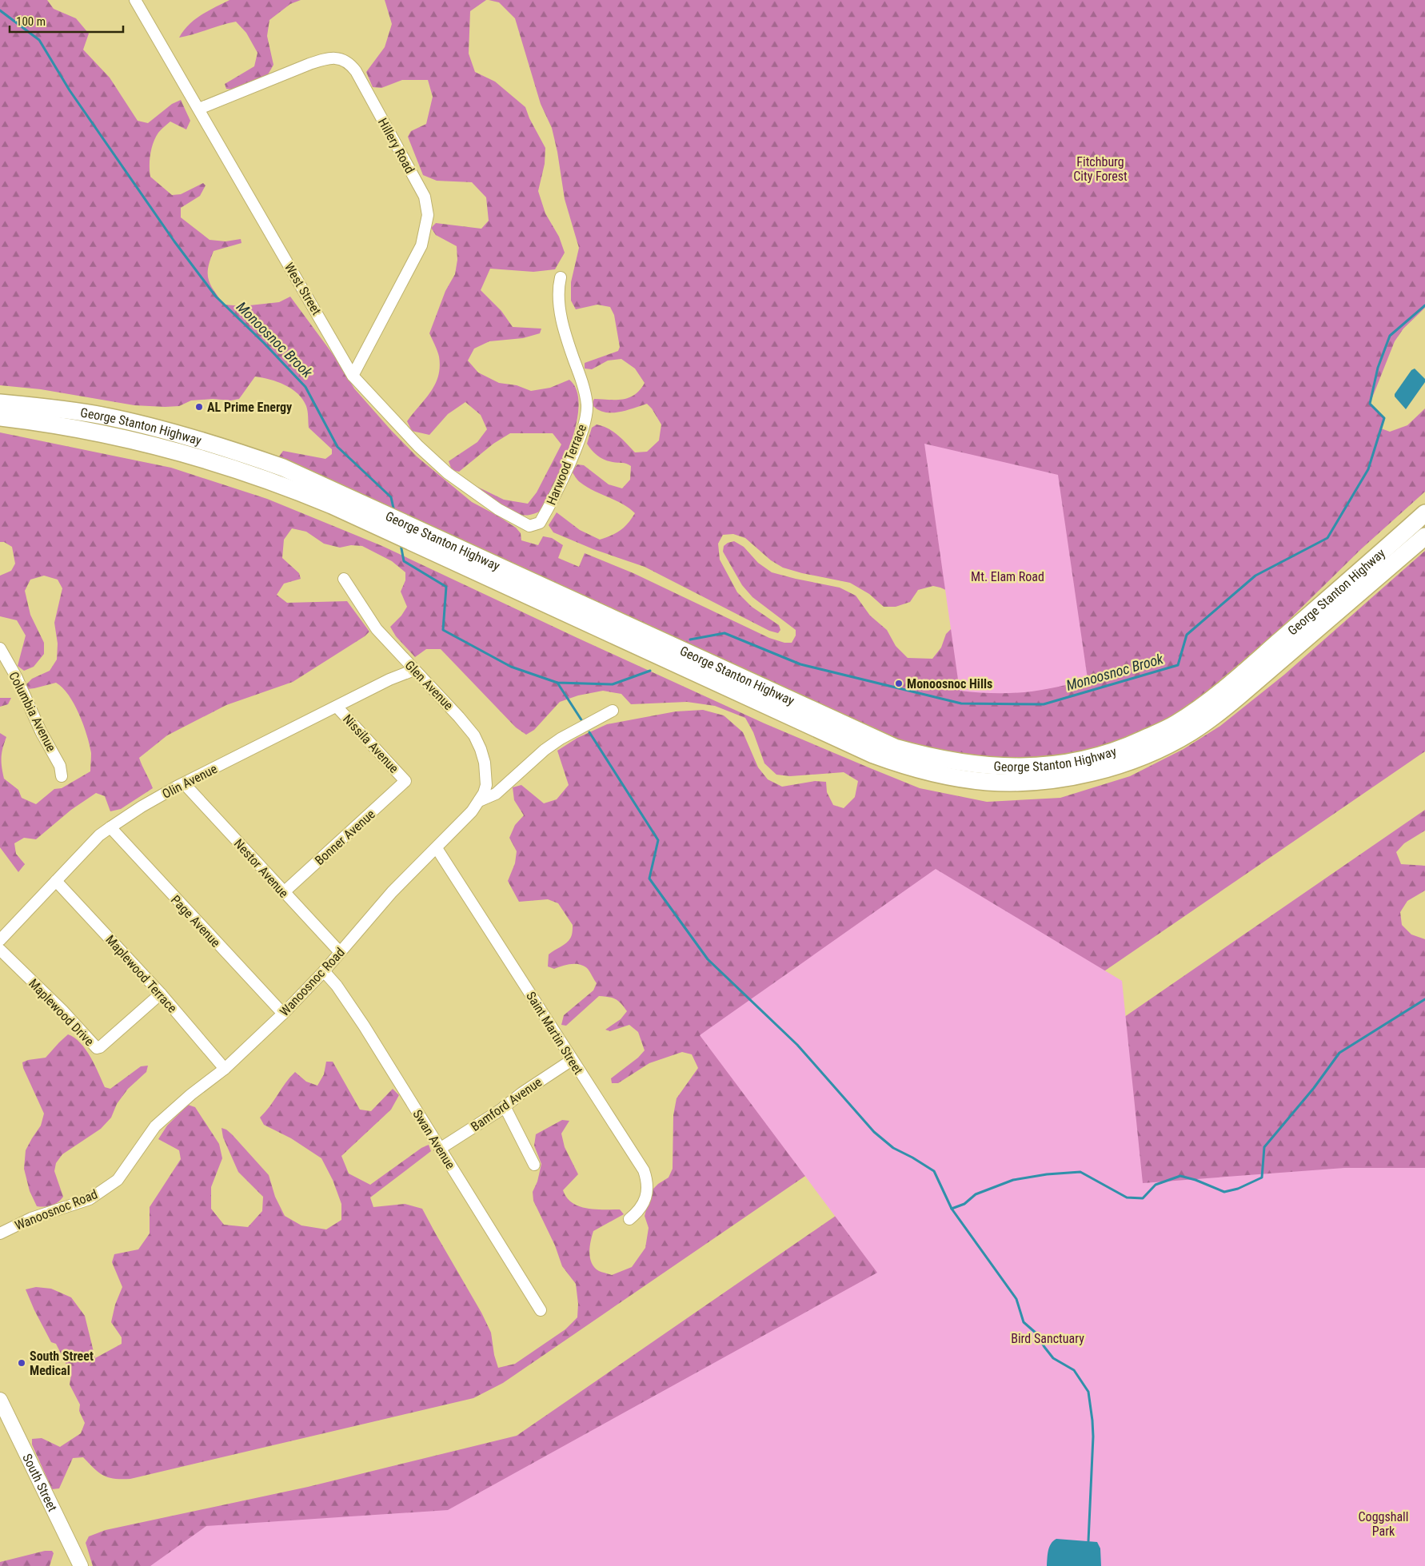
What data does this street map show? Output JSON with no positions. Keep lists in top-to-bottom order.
{
  "streets": {
    "highway": ["George Stanton Highway"],
    "main road": ["South Street"],
    "street": [
      "Hillery Road",
      "West Street",
      "Harwood Terrace",
      "Glen Avenue",
      "Columbia Avenue",
      "Nissila Avenue",
      "Olin Avenue",
      "Bonner Avenue",
      "Nestor Avenue",
      "Page Avenue",
      "Maplewood Terrace",
      "Wanoosnoc Road",
      "Maplewood Drive",
      "Saint Martin Street",
      "Bamford Avenue",
      "Swan Avenue"
    ]
  },
  "crossings": [
    ["Hillery Road", "West Street"],
    ["West Street", "Harwood Terrace"],
    ["Glen Avenue", "Olin Avenue"],
    ["Glen Avenue", "Wanoosnoc Road"],
    ["Nissila Avenue", "Olin Avenue"],
    ["Nissila Avenue", "Bonner Avenue"],
    ["Olin Avenue", "Nestor Avenue"],
    ["Olin Avenue", "Page Avenue"],
    ["Olin Avenue", "Maplewood Terrace"],
    ["Bonner Avenue", "Nestor Avenue"],
    ["Nestor Avenue", "Wanoosnoc Road"],
    ["Page Avenue", "Wanoosnoc Road"],
    ["Maplewood Terrace", "Wanoosnoc Road"],
    ["Maplewood Terrace", "Maplewood Drive"],
    ["Wanoosnoc Road", "Saint Martin Street"],
    ["Wanoosnoc Road", "Swan Avenue"],
    ["Saint Martin Street", "Bamford Avenue"],
    ["Bamford Avenue", "Swan Avenue"]
  ],
  "water": ["Monoosnoc Brook"],
  "parks": [
    "Fitchburg City Forest",
    "Mt. Elam Road",
    "Bird Sanctuary",
    "Coggshall Park"
  ],
  "places": ["AL Prime Energy", "Monoosnoc Hills", "South Street Medical"],
  "scale_bar": "100 m"
}
